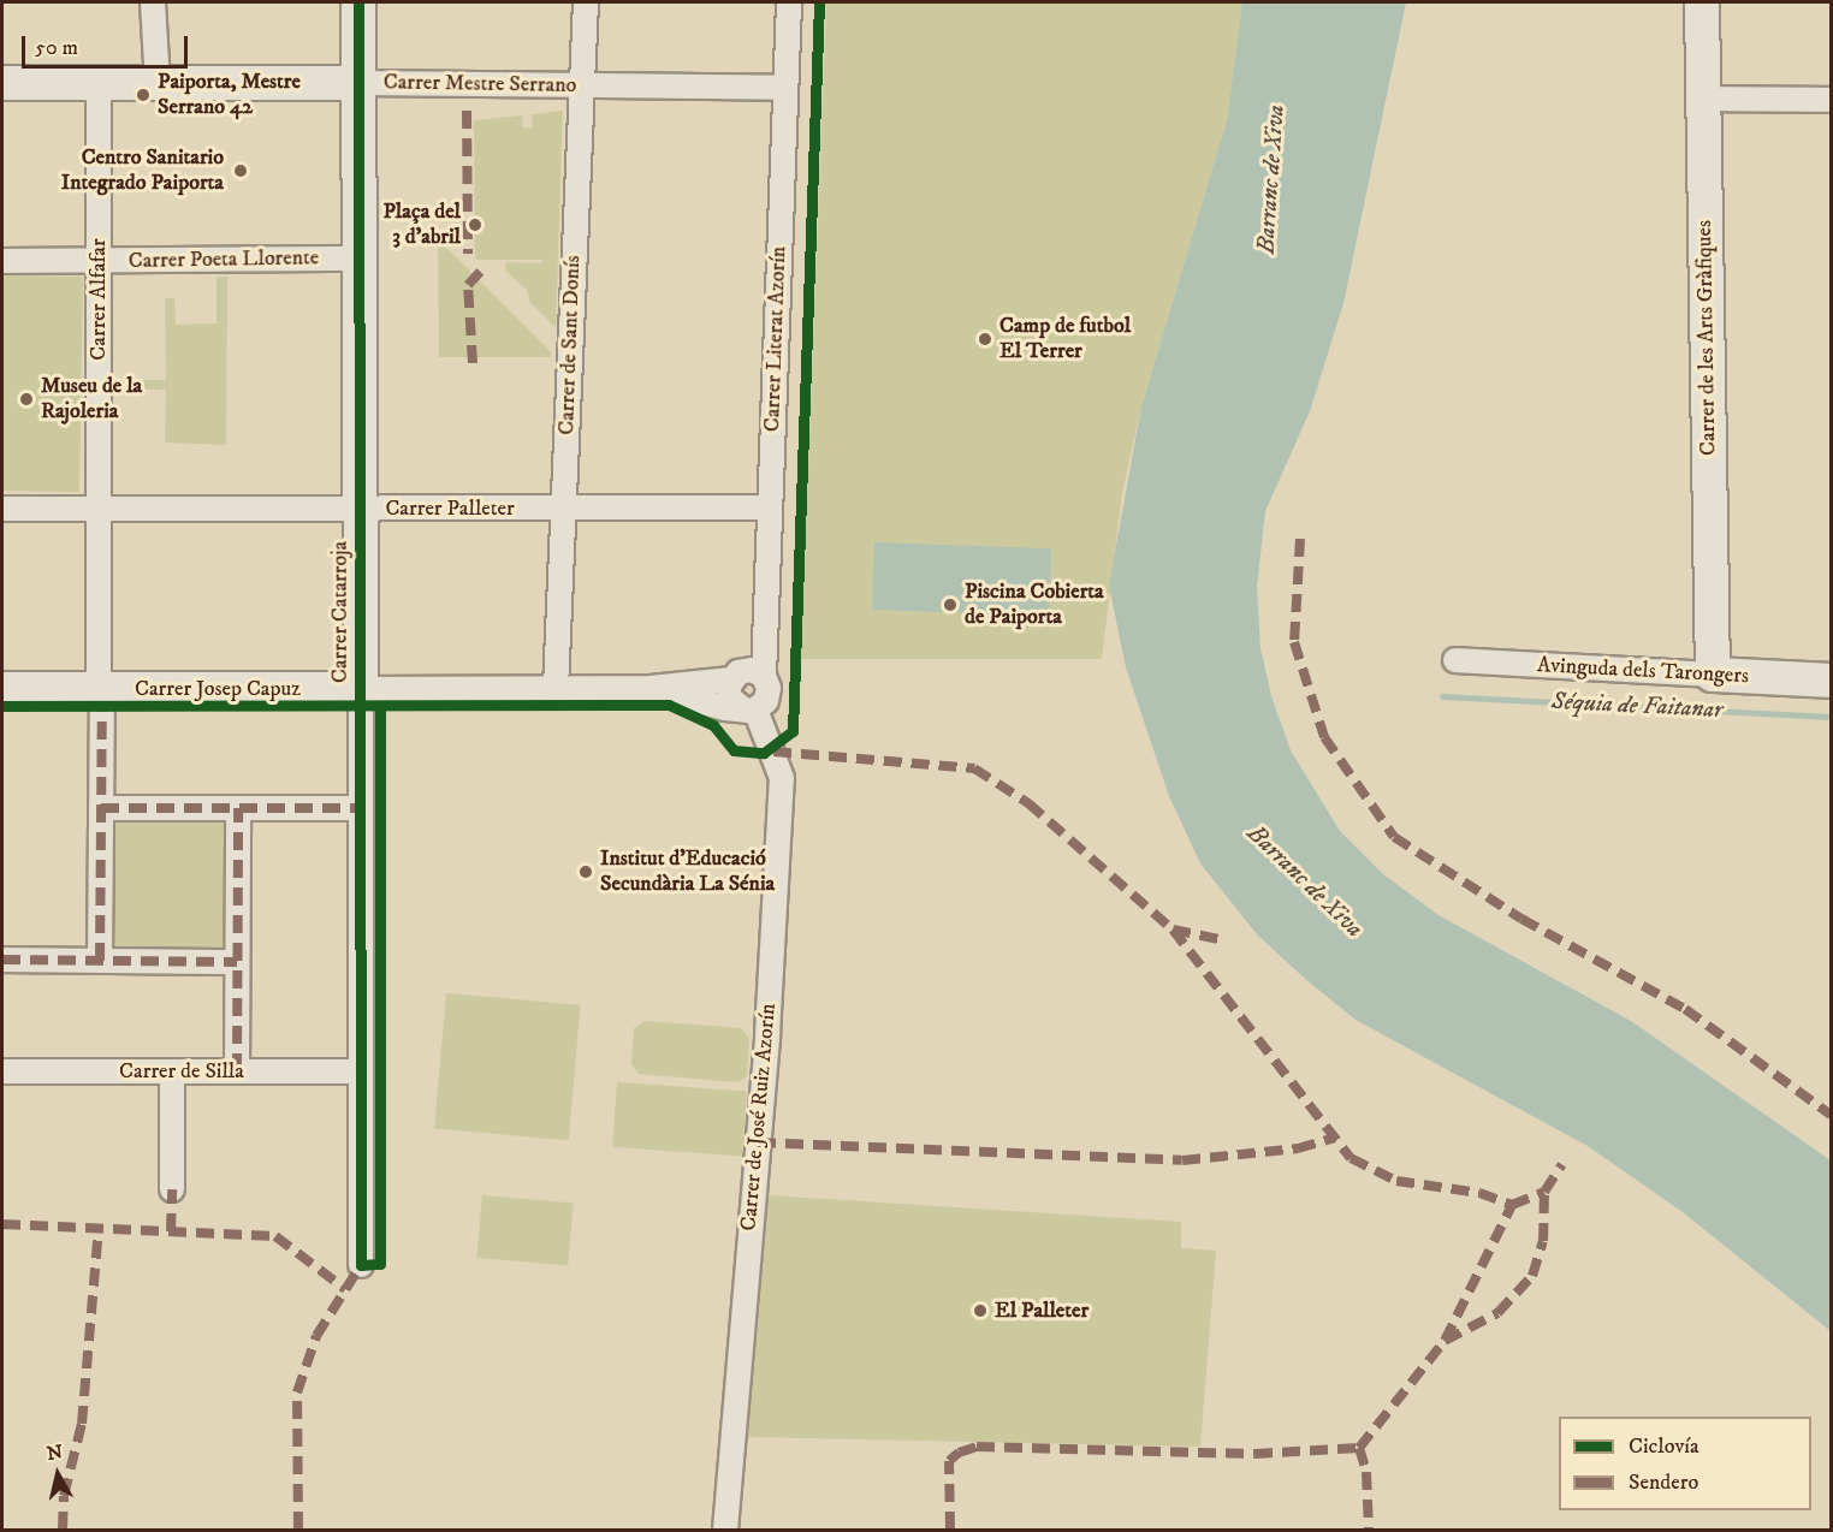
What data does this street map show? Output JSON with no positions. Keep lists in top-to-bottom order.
{
  "streets": {
    "street": [
      "Carrer Mestre Serrano",
      "Carrer Poeta Llorente",
      "Carrer Alfafar",
      "Carrer de les Arts Gràfiques",
      "Carrer Literat Azorín",
      "Carrer de Sant Donís",
      "Carrer Palleter",
      "Carrer Catarroja",
      "Avinguda dels Tarongers",
      "Carrer Josep Capuz",
      "Carrer de Silla",
      "Carrer de José Ruiz Azorín"
    ]
  },
  "crossings": [
    ["Carrer Mestre Serrano", "Carrer Alfafar"],
    ["Carrer Mestre Serrano", "Carrer Literat Azorín"],
    ["Carrer Mestre Serrano", "Carrer de Sant Donís"],
    ["Carrer Mestre Serrano", "Carrer Catarroja"],
    ["Carrer Poeta Llorente", "Carrer Alfafar"],
    ["Carrer Poeta Llorente", "Carrer Catarroja"],
    ["Carrer Alfafar", "Carrer Palleter"],
    ["Carrer Alfafar", "Carrer Josep Capuz"],
    ["Carrer de les Arts Gràfiques", "Avinguda dels Tarongers"],
    ["Carrer Literat Azorín", "Carrer Palleter"],
    ["Carrer Literat Azorín", "Carrer Josep Capuz"],
    ["Carrer Literat Azorín", "Carrer de José Ruiz Azorín"],
    ["Carrer de Sant Donís", "Carrer Palleter"],
    ["Carrer de Sant Donís", "Carrer Josep Capuz"],
    ["Carrer Palleter", "Carrer Catarroja"],
    ["Carrer Catarroja", "Carrer Josep Capuz"],
    ["Carrer Catarroja", "Carrer de Silla"],
    ["Carrer Josep Capuz", "Carrer de José Ruiz Azorín"]
  ],
  "water": ["Barranc de Xiva", "Séquia de Faitanar"],
  "places": [
    "Paiporta, Mestre Serrano 42",
    "Centro Sanitario Integrado Paiporta",
    "Plaça del 3 d'abril",
    "Camp de futbol El Terrer",
    "Museu de la Rajoleria",
    "Piscina Cobierta de Paiporta",
    "Institut d'Educació Secundària La Sénia",
    "El Palleter"
  ],
  "legend": ["Ciclovía", "Sendero"],
  "scale_bar": "50 m",
  "north": "top"
}
